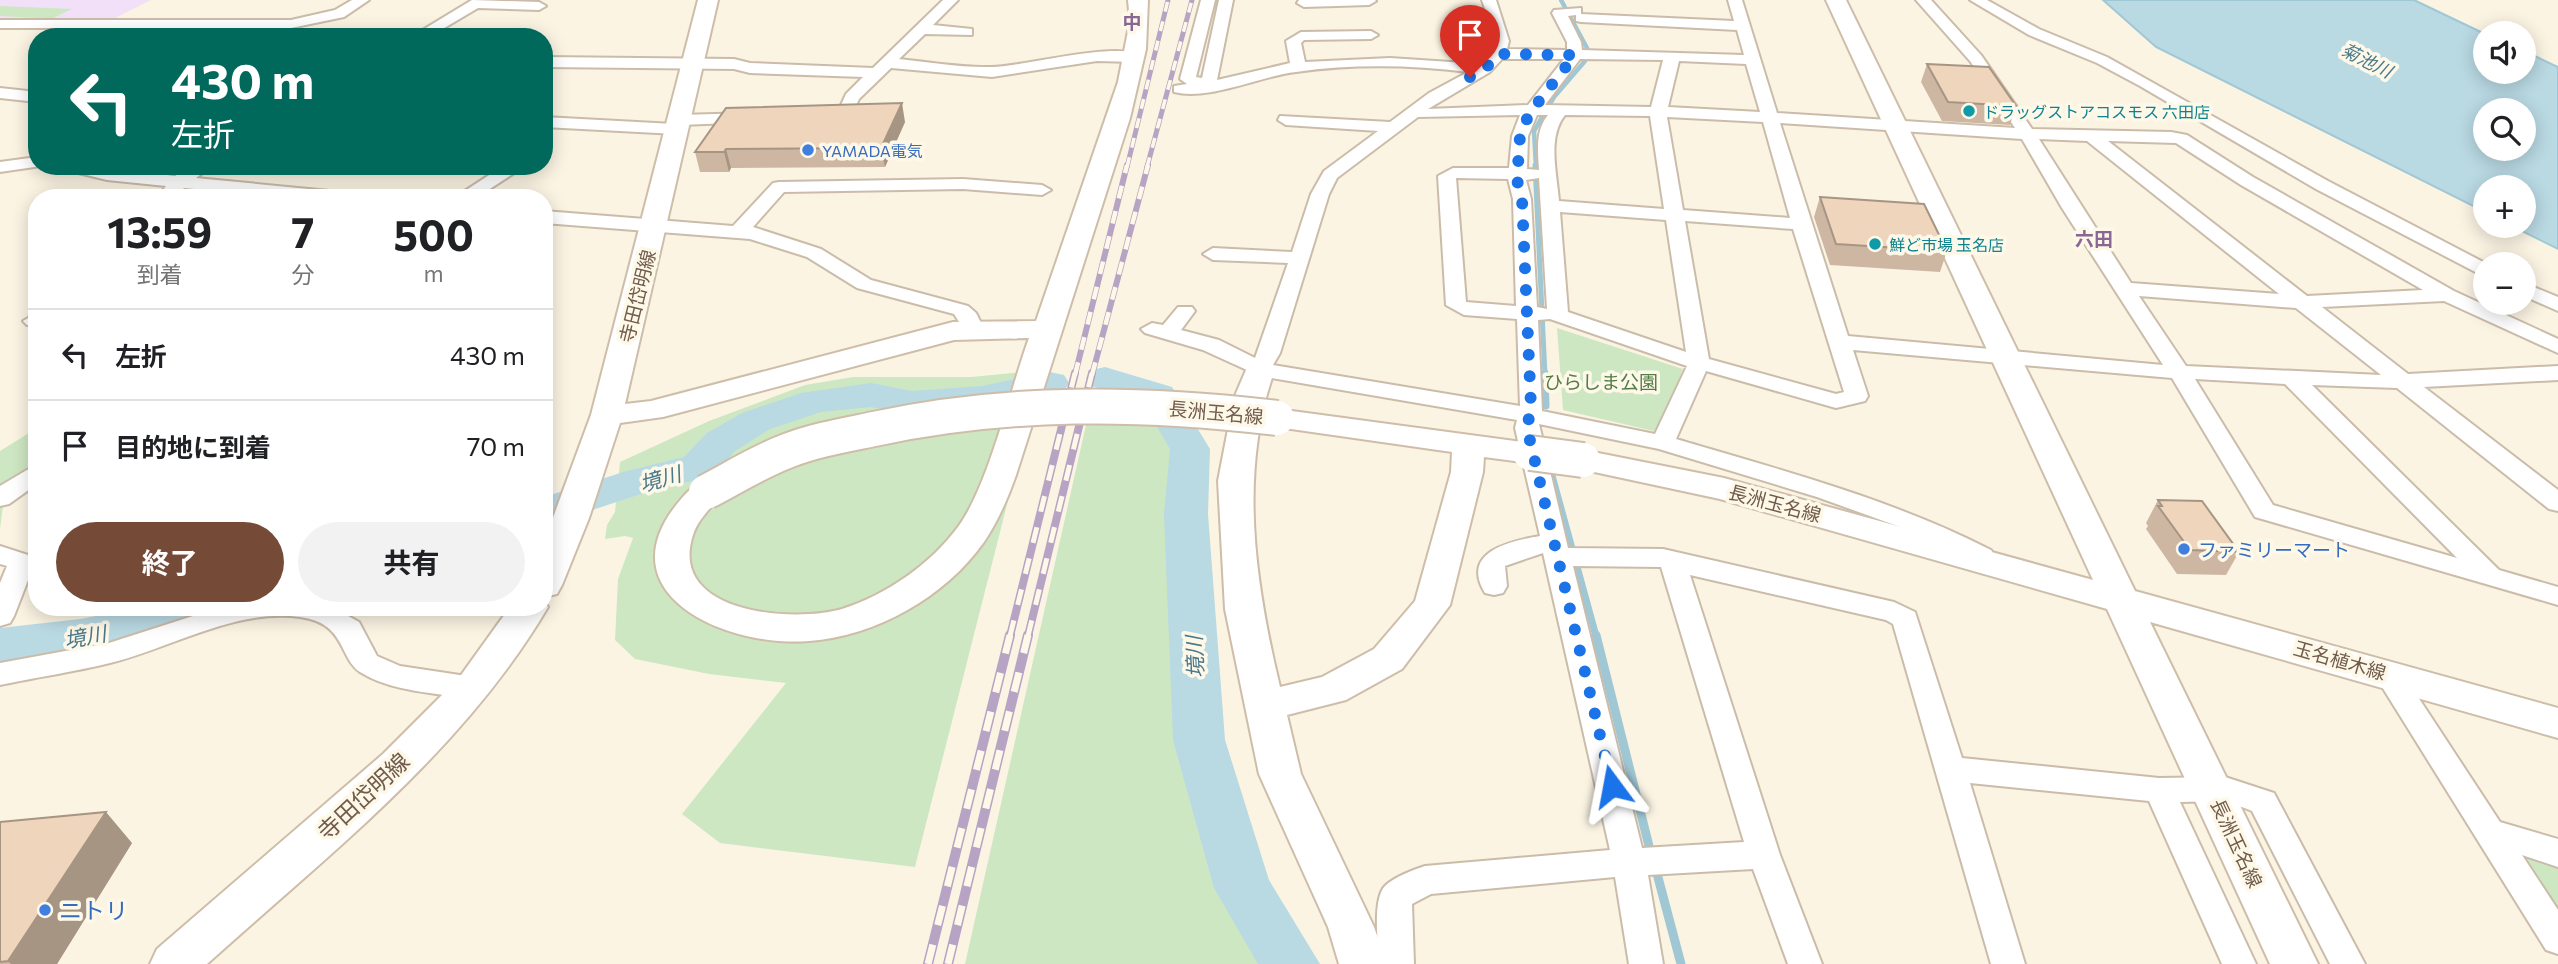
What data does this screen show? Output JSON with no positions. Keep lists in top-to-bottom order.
{
  "streets": {
    "main road": ["寺田岱明線", "長洲玉名線", "玉名植木線"]
  },
  "crossings": [
    ["長洲玉名線", "玉名植木線"]
  ],
  "districts": ["中", "六田"],
  "water": ["菊池川", "境川"],
  "parks": ["ひらしま公園"],
  "places": [
    "ドラッグストアコスモス 六田店",
    "YAMADA電気",
    "鮮ど市場 玉名店",
    "ファミリーマート",
    "ニトリ"
  ],
  "page": {
    "map_buttons": ["+", "−"],
    "turn": ["430 m", "左折"],
    "eta": [
      "13:59",
      "到着",
      "7",
      "分",
      "500",
      "m"
    ],
    "list": [
      {
        "name": "左折",
        "value": "430 m"
      },
      {
        "name": "目的地に到着",
        "value": "70 m"
      }
    ],
    "buttons": ["終了", "共有"]
  }
}
